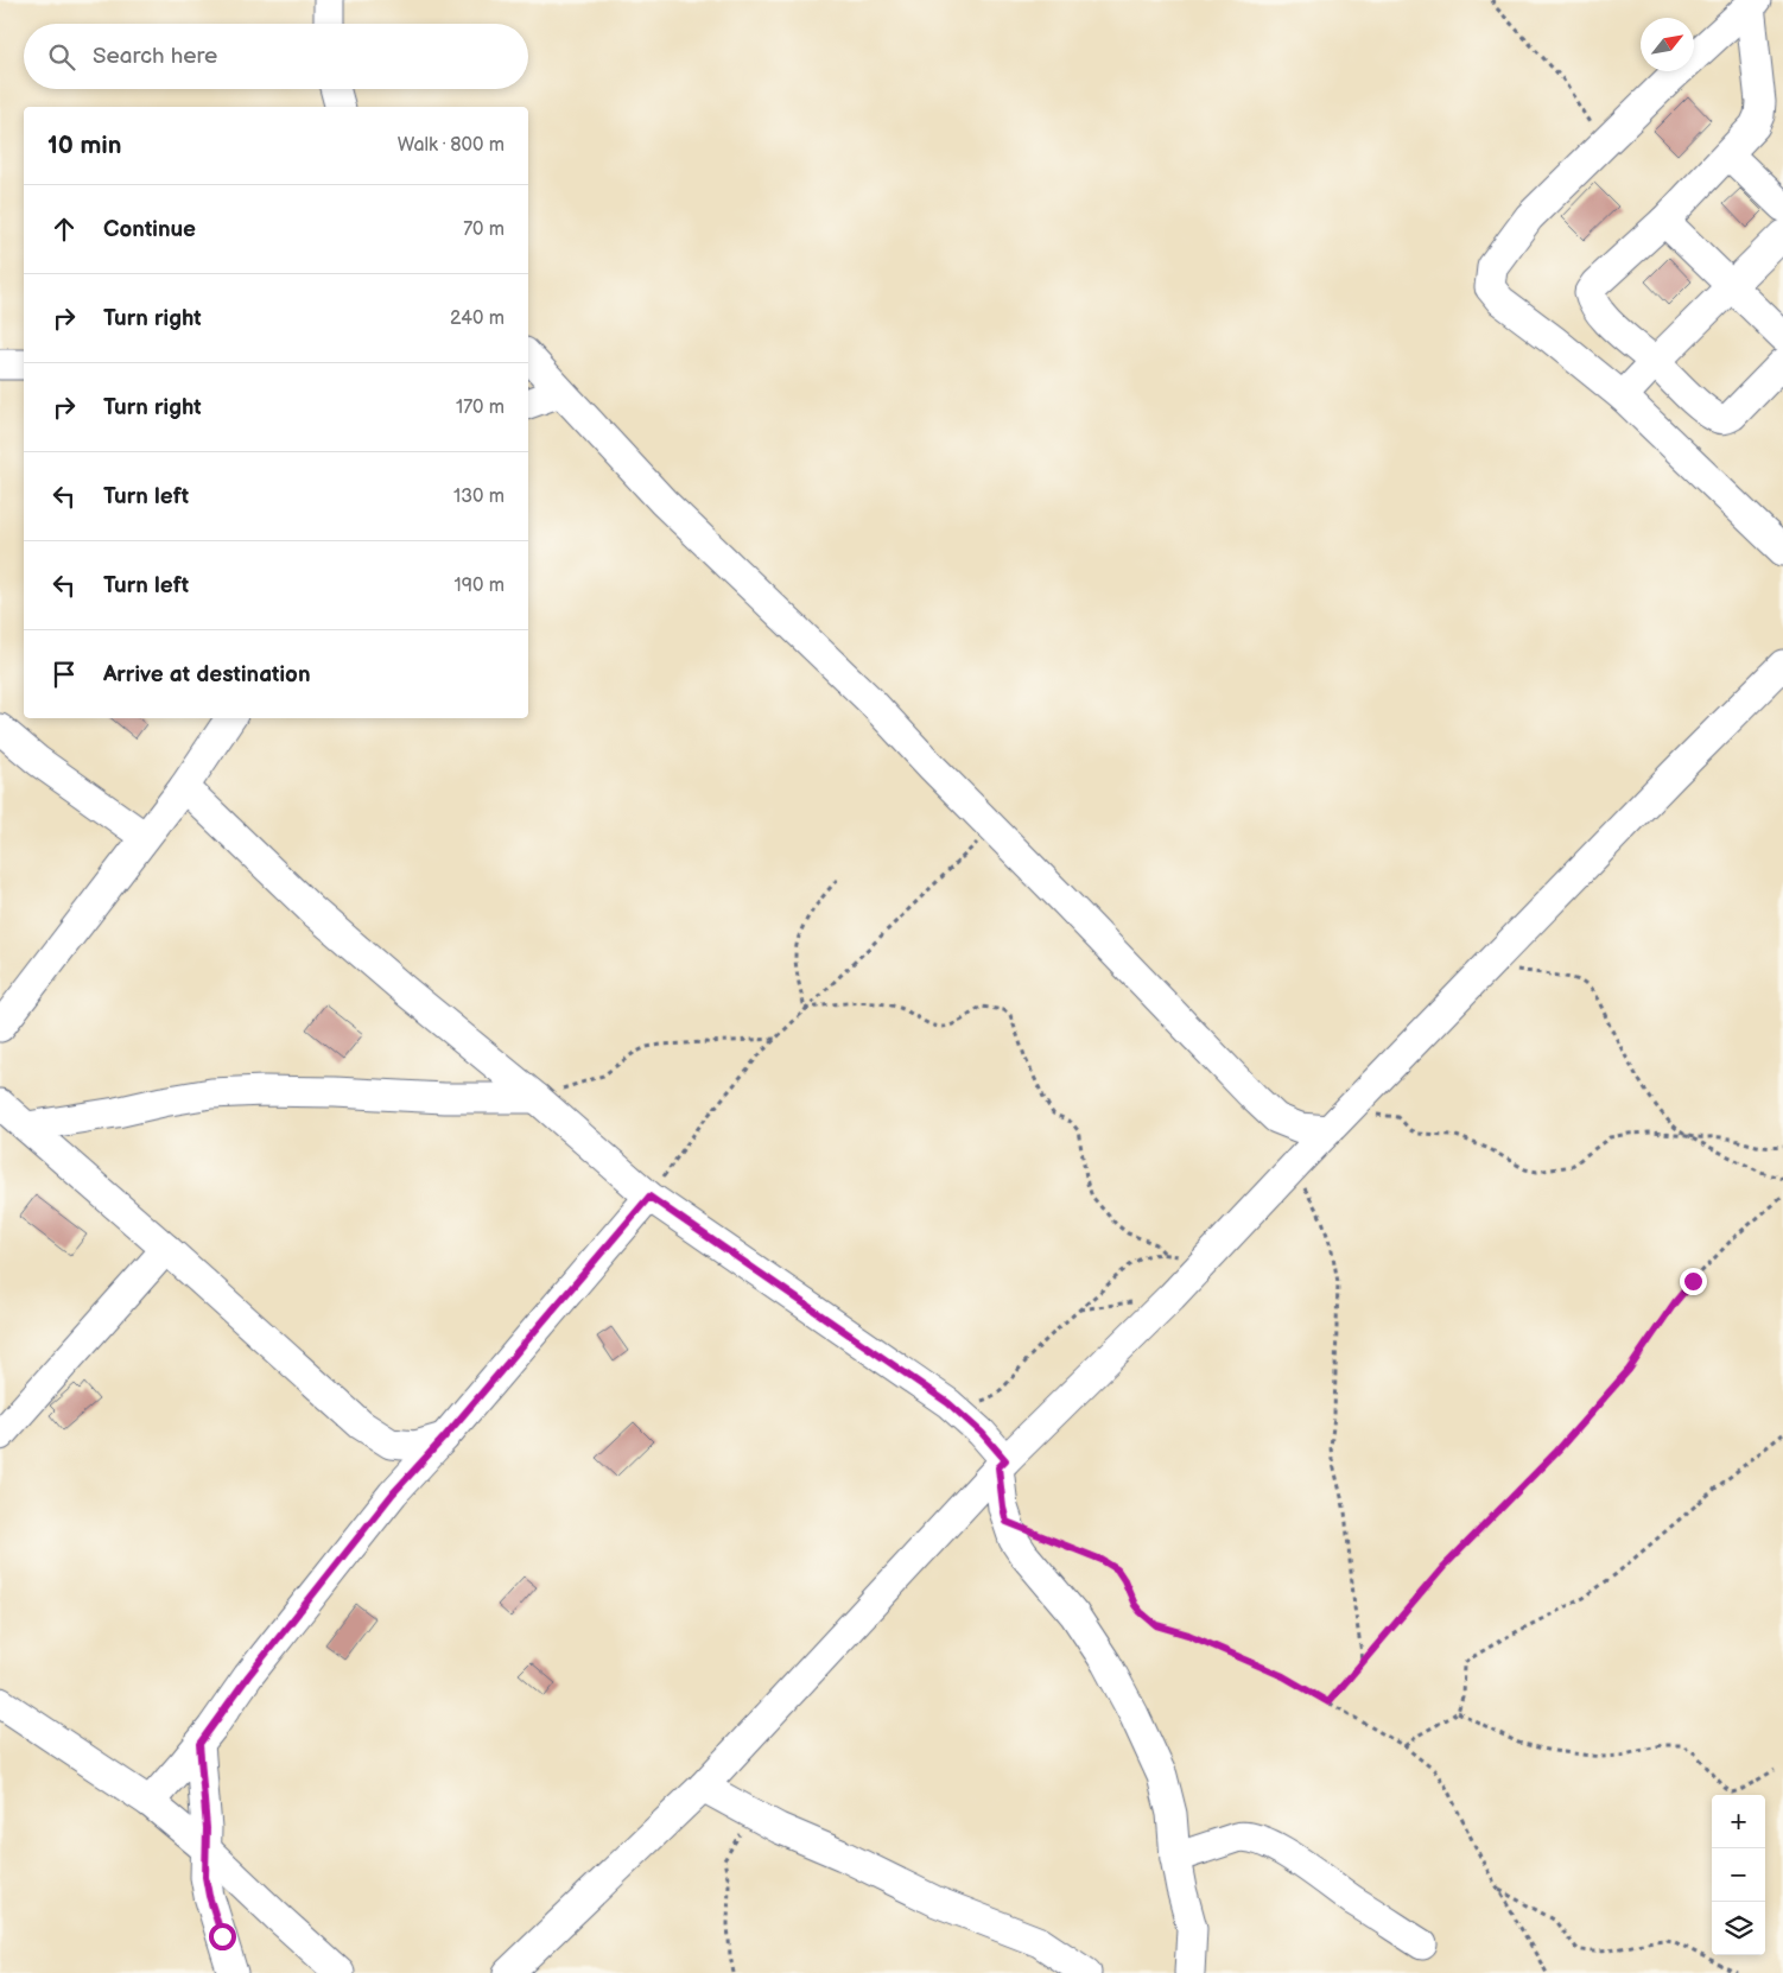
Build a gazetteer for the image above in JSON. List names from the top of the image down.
{
  "north": "top right",
  "page": {
    "search": "Search here",
    "heading": ["10 min", "Walk · 800 m"],
    "list": [
      ["Continue", "70 m"],
      ["Turn right", "240 m"],
      ["Turn right", "170 m"],
      ["Turn left", "130 m"],
      ["Turn left", "190 m"],
      "Arrive at destination"
    ],
    "map_buttons": ["+", "−"]
  }
}
